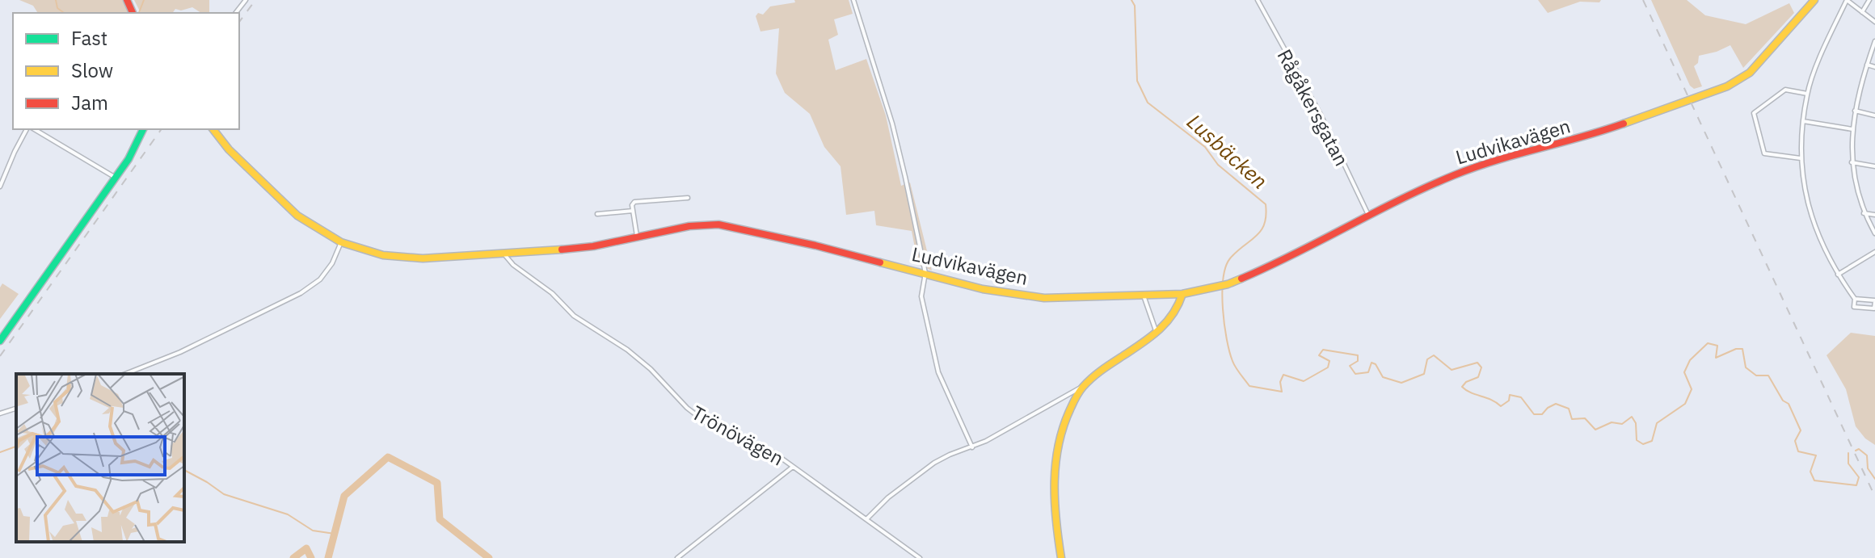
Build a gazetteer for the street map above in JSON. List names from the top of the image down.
{
  "streets": {
    "street": ["Rågåkersgatan", "Ludvikavägen", "Trönövägen"]
  },
  "crossings": [
    ["Rågåkersgatan", "Ludvikavägen"],
    ["Ludvikavägen", "Trönövägen"]
  ],
  "water": ["Lusbäcken"],
  "legend": ["Fast", "Slow", "Jam"]
}
